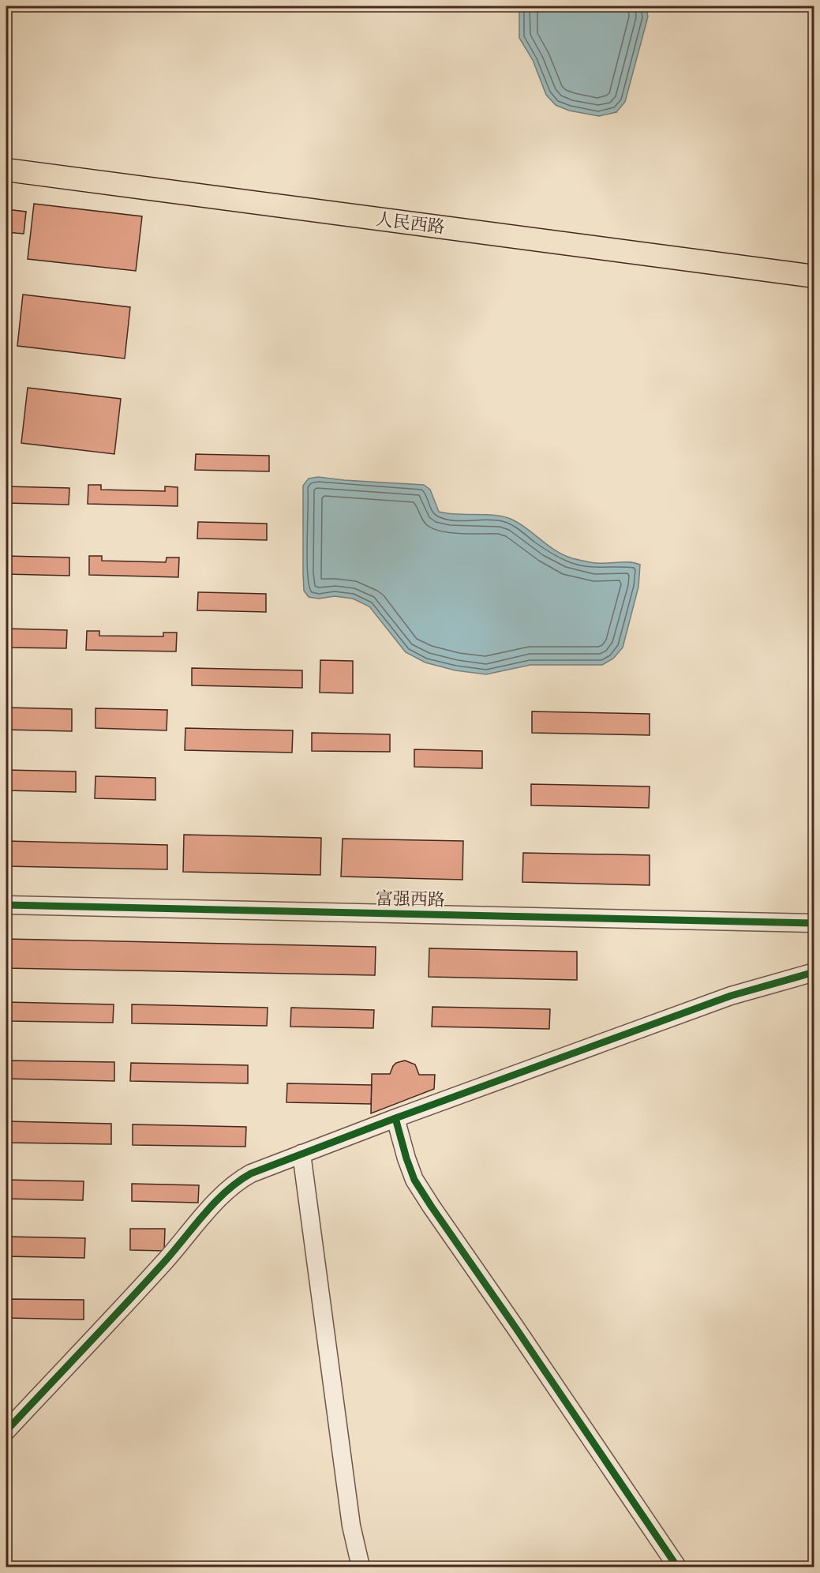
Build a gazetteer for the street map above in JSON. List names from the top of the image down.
{
  "streets": {
    "main road": ["人民西路"],
    "street": ["富强西路"]
  }
}
